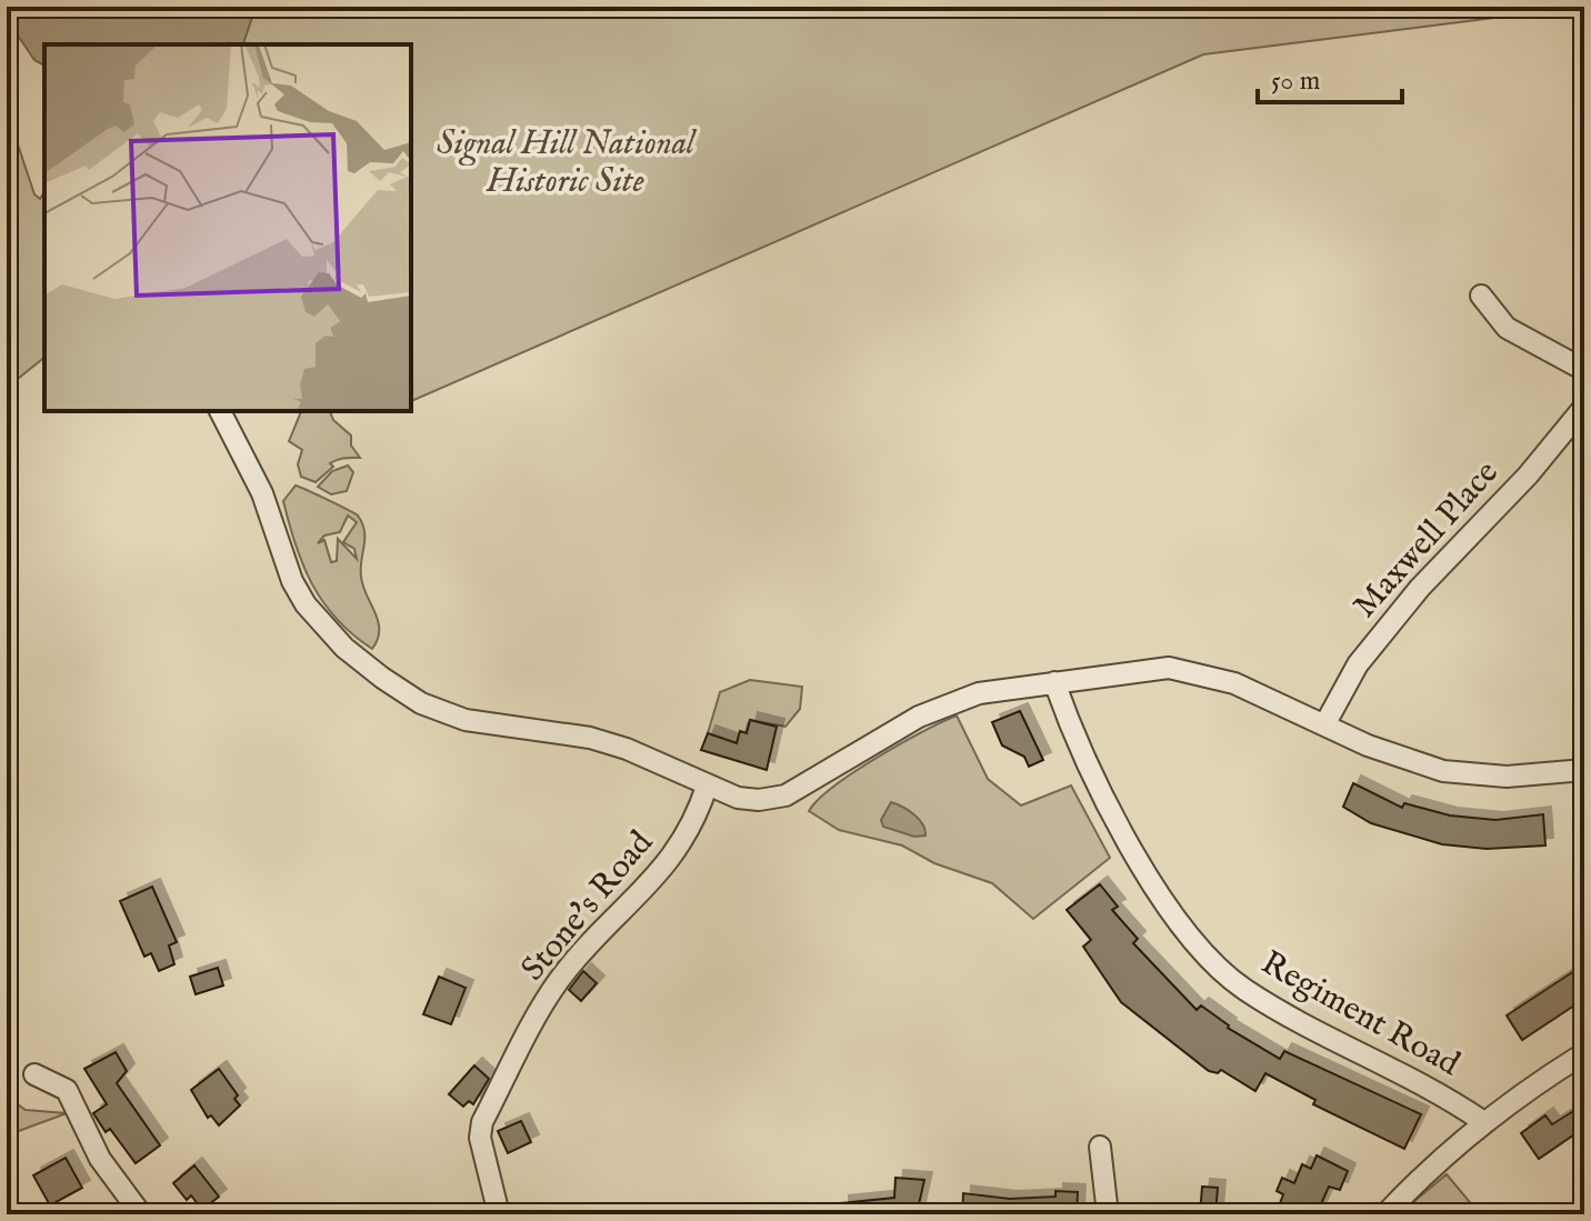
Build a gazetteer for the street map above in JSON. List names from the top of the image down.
{
  "streets": {
    "street": ["Maxwell Place", "Stone's Road", "Regiment Road"]
  },
  "parks": ["Signal Hill National Historic Site"],
  "scale_bar": "50 m"
}
